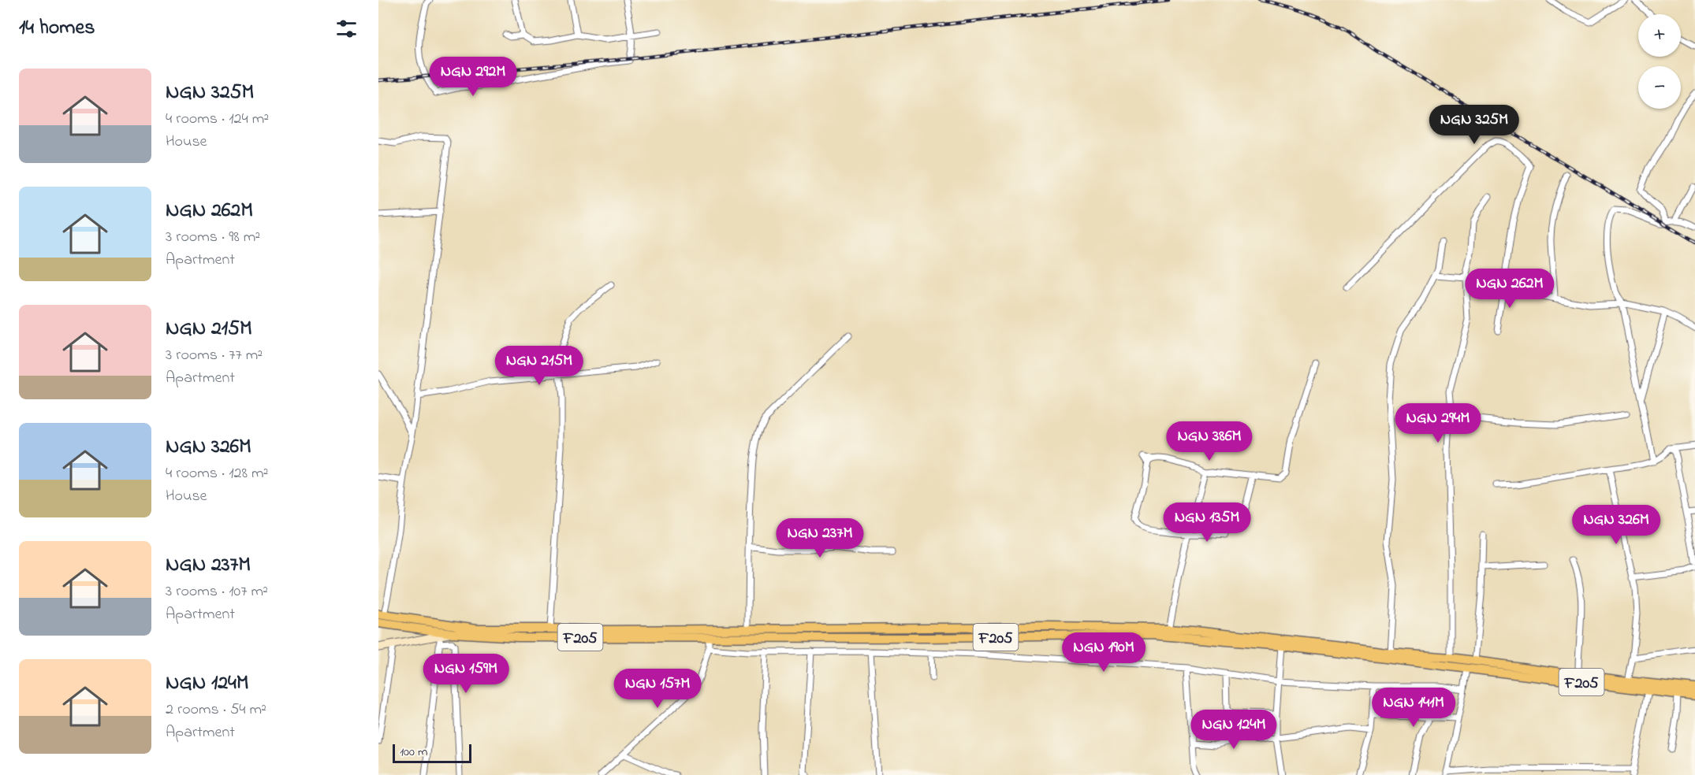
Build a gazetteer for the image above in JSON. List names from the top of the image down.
{
  "streets": {
    "main road": ["F205"]
  },
  "scale_bar": "100 m",
  "page": {
    "heading": "14 homes",
    "map_buttons": ["+", "−"],
    "list": [
      {
        "name": "NGN 325M",
        "note": "4 rooms · 124 m² · House"
      },
      {
        "name": "NGN 262M",
        "note": "3 rooms · 98 m² · Apartment"
      },
      {
        "name": "NGN 215M",
        "note": "3 rooms · 77 m² · Apartment"
      },
      {
        "name": "NGN 326M",
        "note": "4 rooms · 128 m² · House"
      },
      {
        "name": "NGN 237M",
        "note": "3 rooms · 107 m² · Apartment"
      },
      {
        "name": "NGN 124M",
        "note": "2 rooms · 54 m² · Apartment"
      }
    ],
    "price": [
      "NGN 292M",
      "NGN 325M",
      "NGN 262M",
      "NGN 215M",
      "NGN 294M",
      "NGN 386M",
      "NGN 135M",
      "NGN 326M",
      "NGN 237M",
      "NGN 190M",
      "NGN 159M",
      "NGN 157M",
      "NGN 141M",
      "NGN 124M"
    ],
    "scale": "100 m"
  }
}
